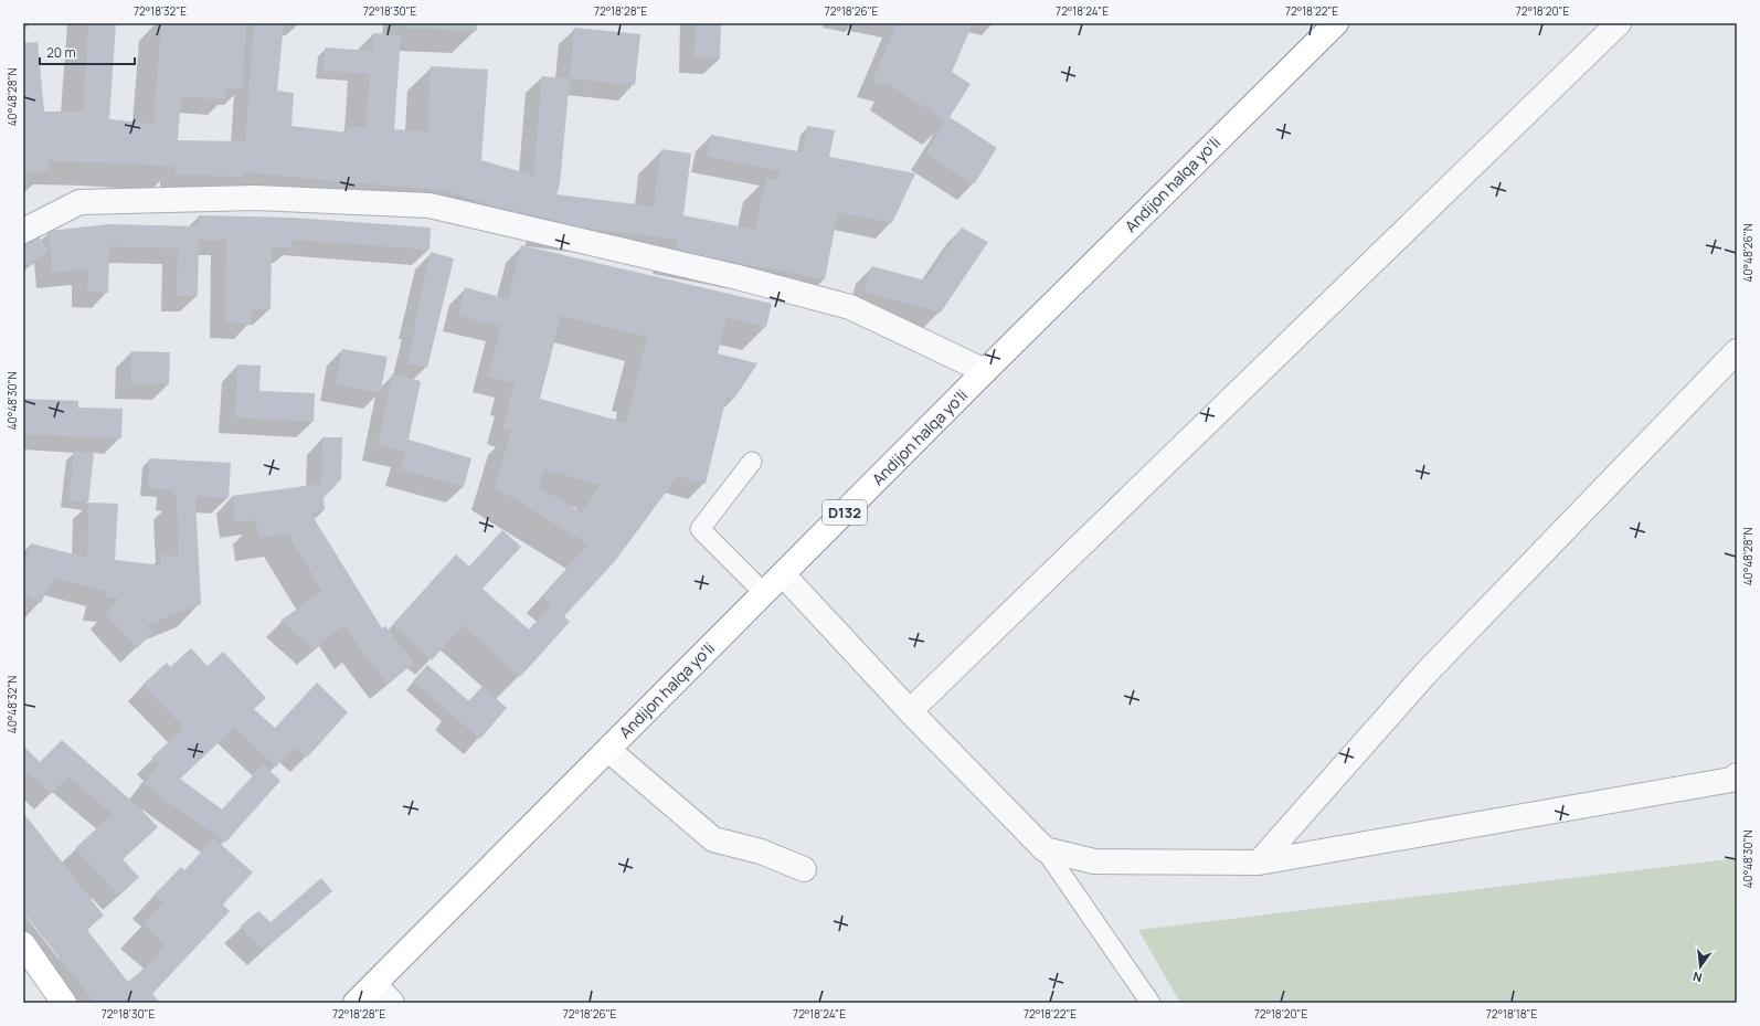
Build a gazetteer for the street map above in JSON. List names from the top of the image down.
{
  "streets": {
    "main road": ["Andijon halqa yo‘li", "D132"]
  },
  "scale_bar": "20 m",
  "north": "bottom",
  "coordinates": [
    "72°18'32\"E",
    "72°18'30\"E",
    "72°18'28\"E",
    "72°18'26\"E",
    "72°18'24\"E",
    "72°18'22\"E",
    "72°18'20\"E",
    "40°48'28\"N",
    "40°48'26\"N",
    "40°48'30\"N",
    "40°48'32\"N",
    "72°18'18\"E"
  ]
}
